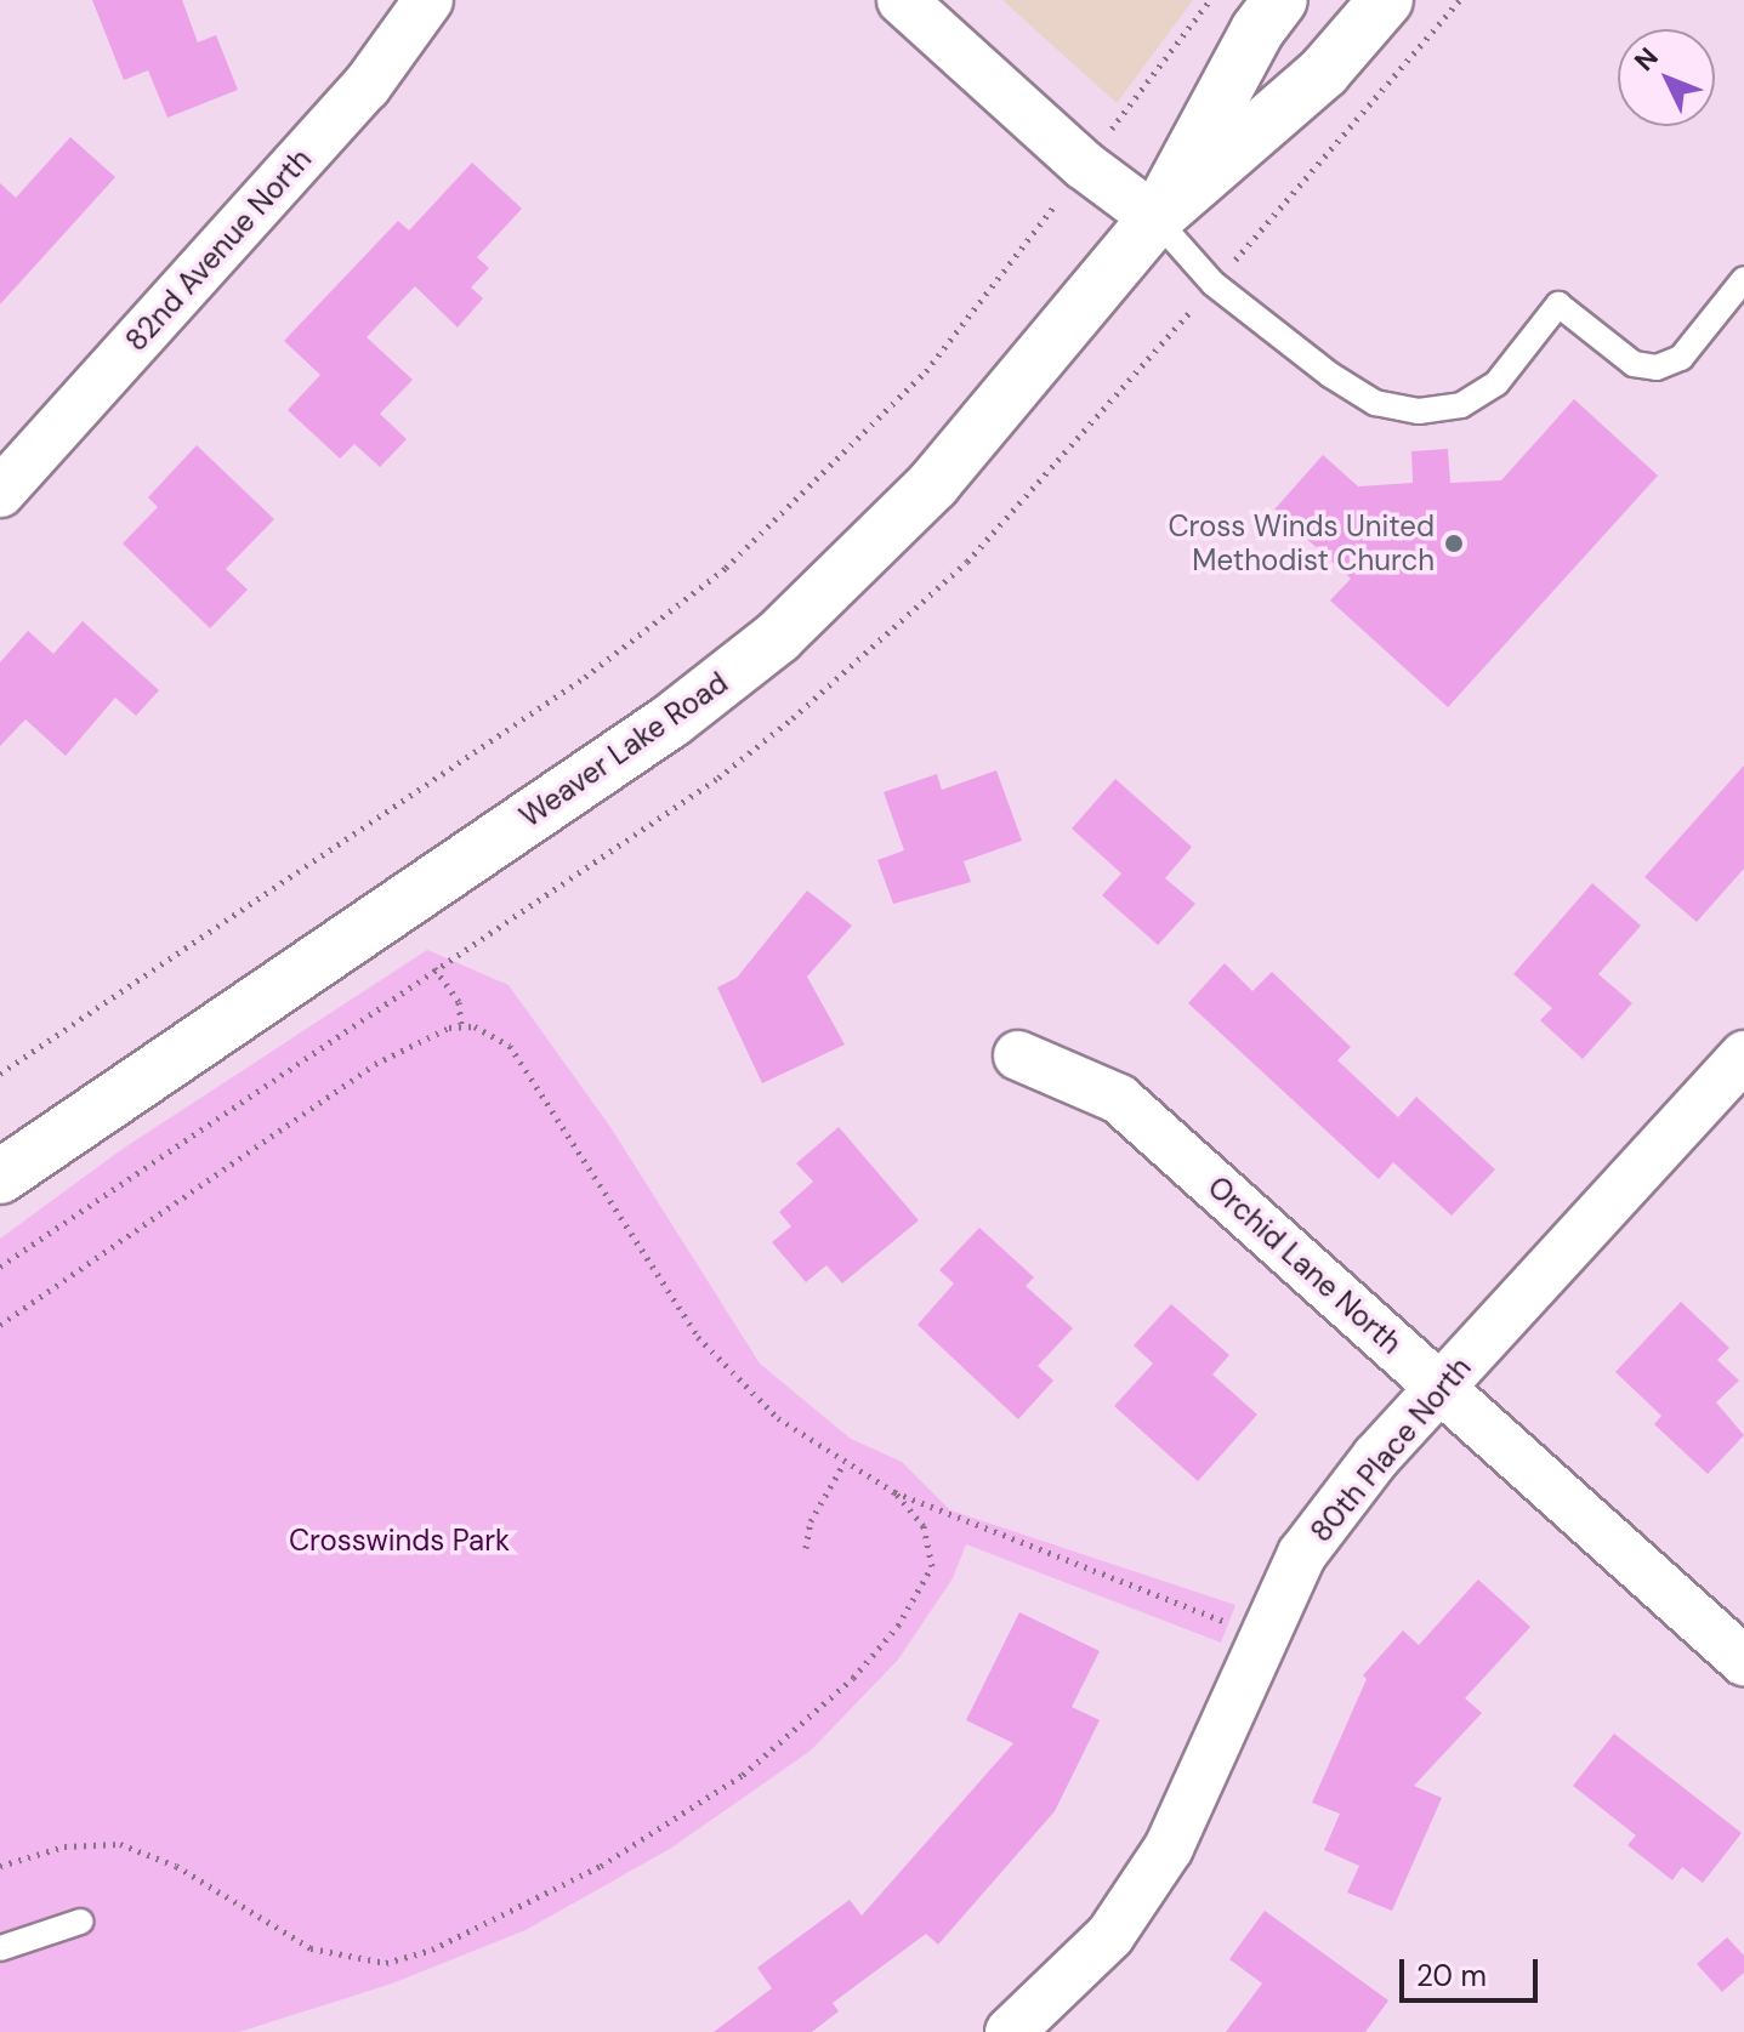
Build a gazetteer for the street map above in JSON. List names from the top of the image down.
{
  "streets": {
    "main road": ["Weaver Lake Road"],
    "street": ["82nd Avenue North", "Orchid Lane North", "80th Place North"]
  },
  "crossings": [
    ["Orchid Lane North", "80th Place North"]
  ],
  "parks": ["Crosswinds Park"],
  "places": ["Cross Winds United Methodist Church"],
  "scale_bar": "20 m",
  "north": "top left"
}
